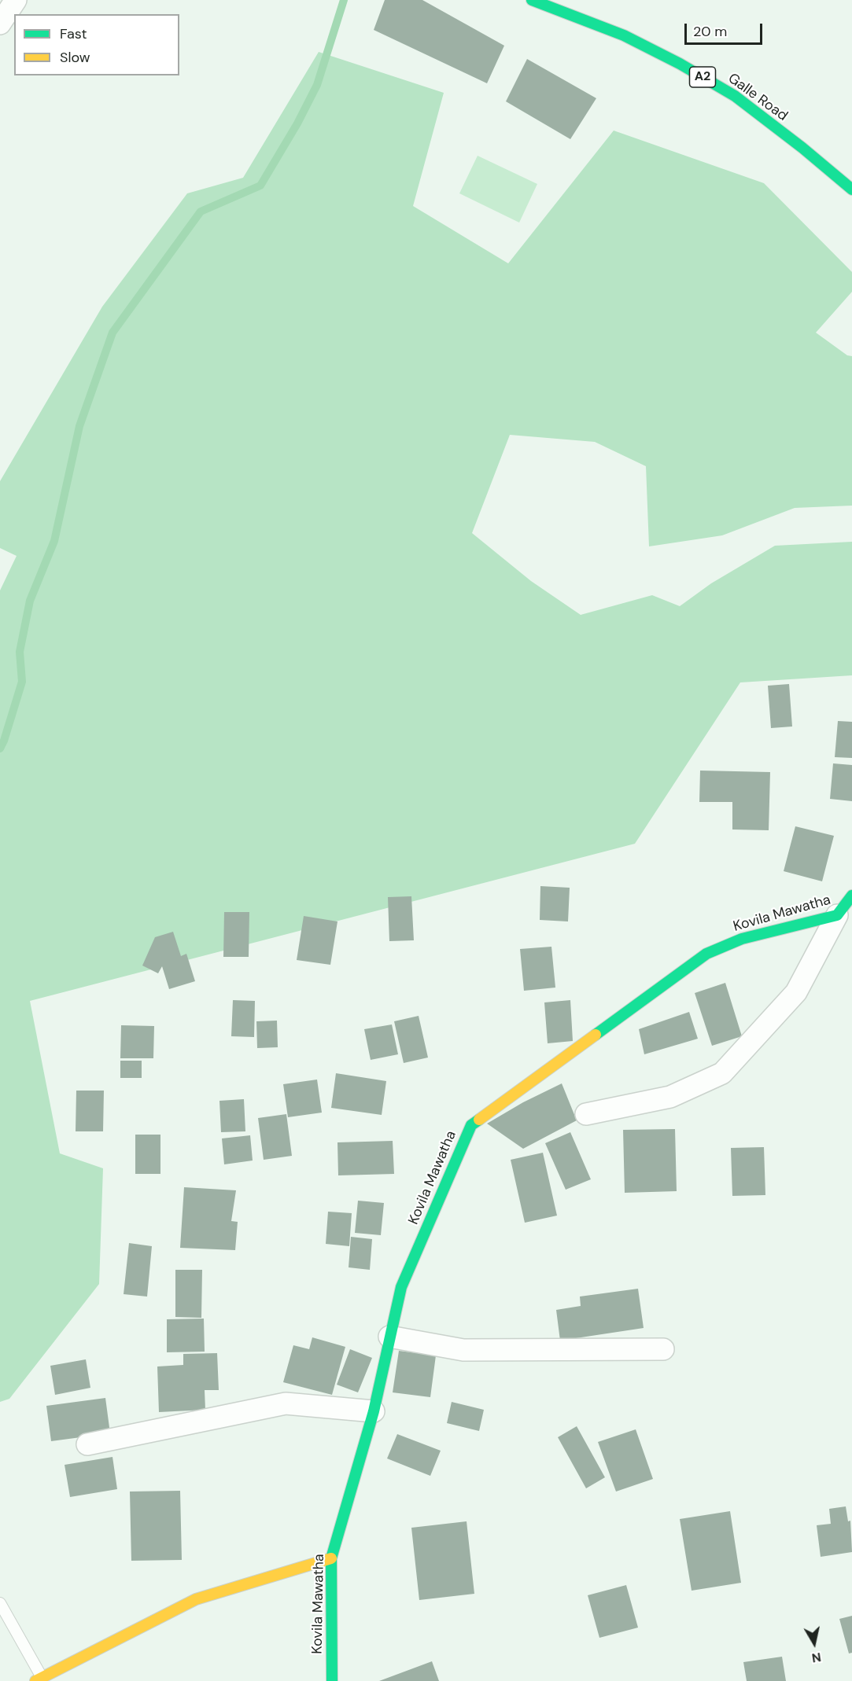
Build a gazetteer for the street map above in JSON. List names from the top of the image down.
{
  "streets": {
    "main road": ["A2", "Galle Road", "Kovila Mawatha"]
  },
  "legend": ["Fast", "Slow"],
  "scale_bar": "20 m",
  "north": "bottom"
}
